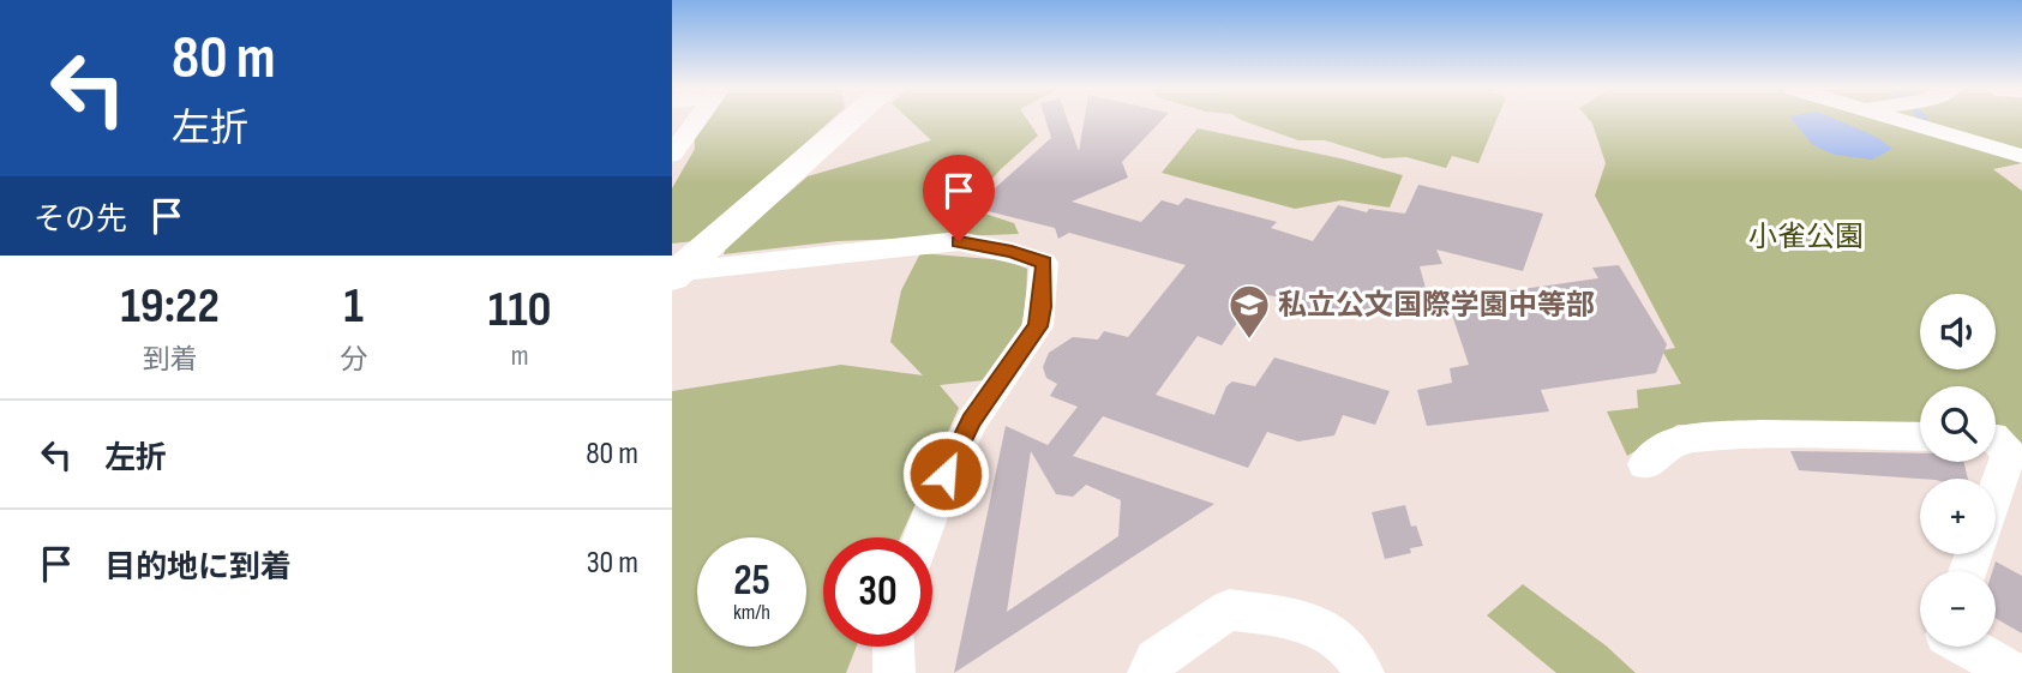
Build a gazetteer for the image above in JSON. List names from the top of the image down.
{
  "parks": ["小雀公園"],
  "places": {
    "school or university": ["私立公文国際学園中等部"]
  },
  "page": {
    "turn": ["80 m", "左折"],
    "then": "その先",
    "eta": [
      "19:22",
      "到着",
      "1",
      "分",
      "110",
      "m"
    ],
    "map_buttons": ["+", "−"],
    "list": [
      {
        "name": "左折",
        "value": "80 m"
      },
      {
        "name": "目的地に到着",
        "value": "30 m"
      }
    ],
    "speed": "25 km/h",
    "limit": "30"
  }
}
